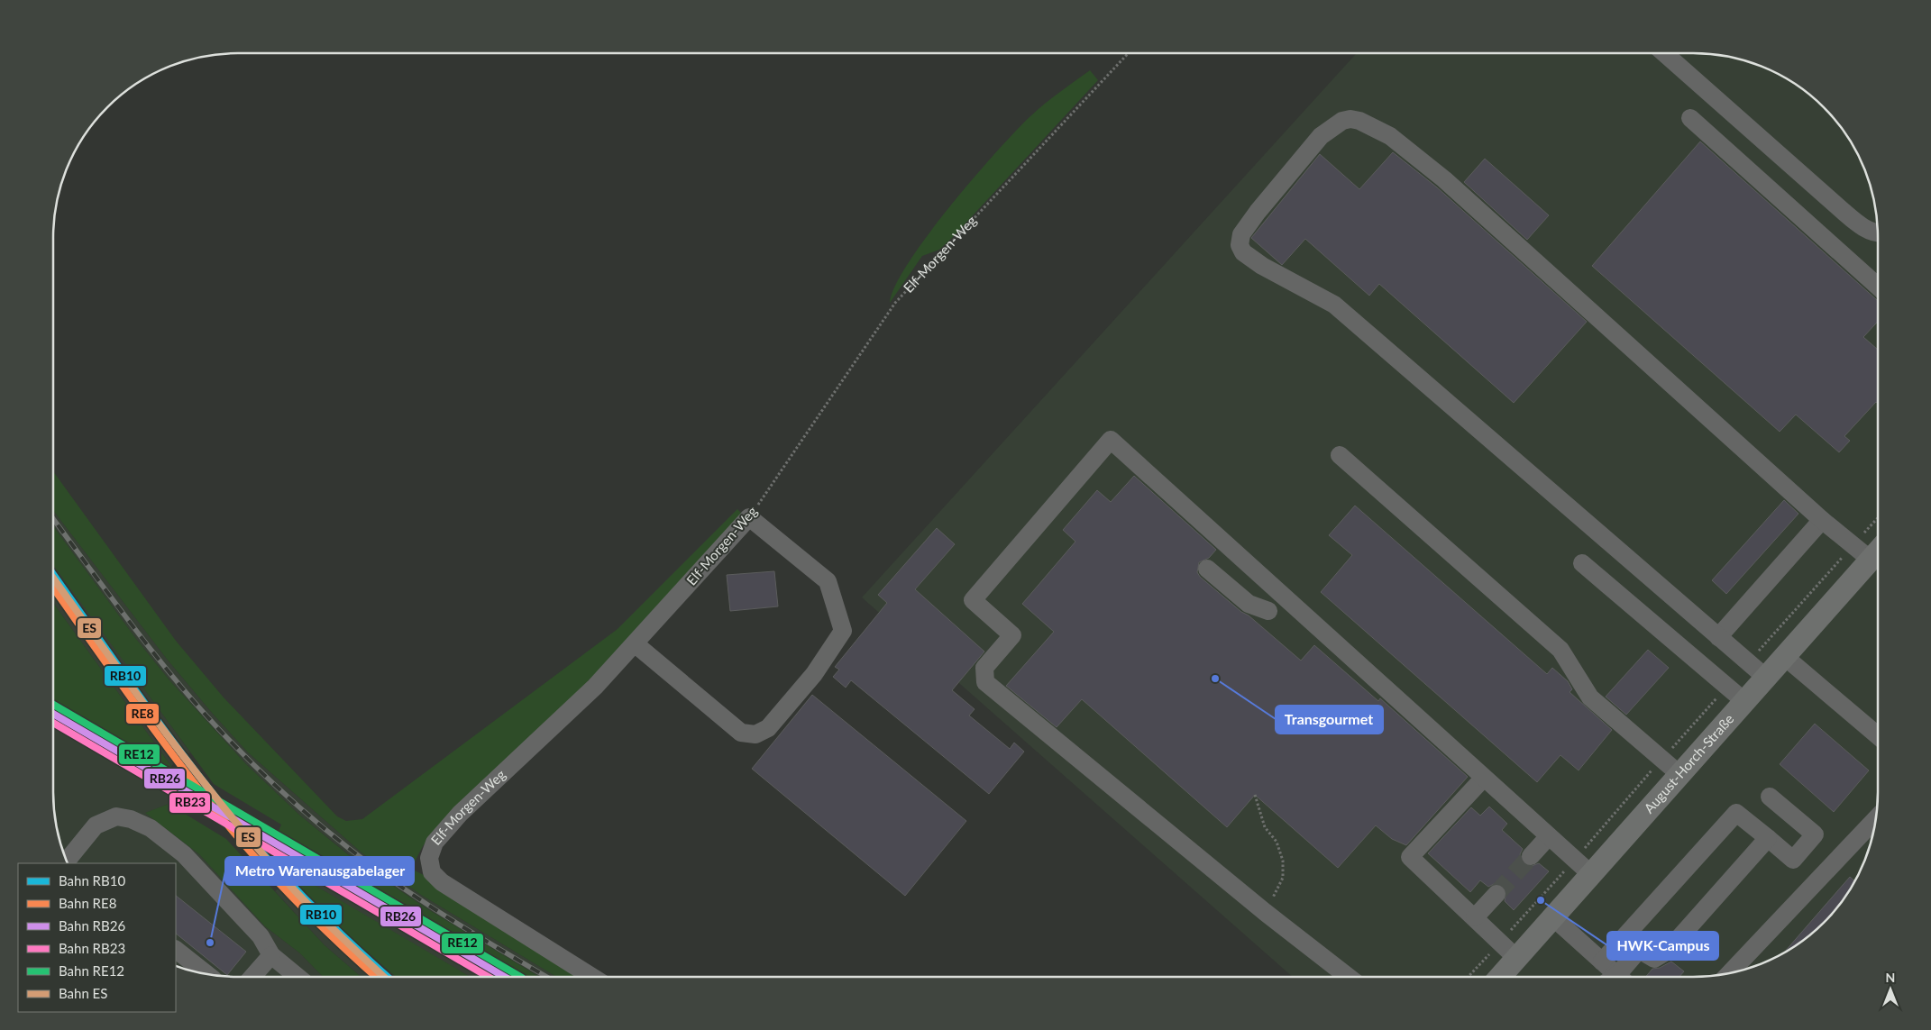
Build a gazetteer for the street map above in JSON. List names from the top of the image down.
{
  "streets": {
    "main road": ["August-Horch-Straße"],
    "lane": ["Elf-Morgen-Weg"]
  },
  "places": ["Transgourmet", "HWK-Campus", "Metro Warenausgabelager"],
  "lines": [
    "rail line RB10",
    "rail line ES",
    "rail line RE8",
    "rail line RE12",
    "rail line RB26",
    "rail line RB23"
  ],
  "legend": [
    "Bahn RB10",
    "Bahn RE8",
    "Bahn RB26",
    "Bahn RB23",
    "Bahn RE12",
    "Bahn ES"
  ],
  "north": "top"
}
